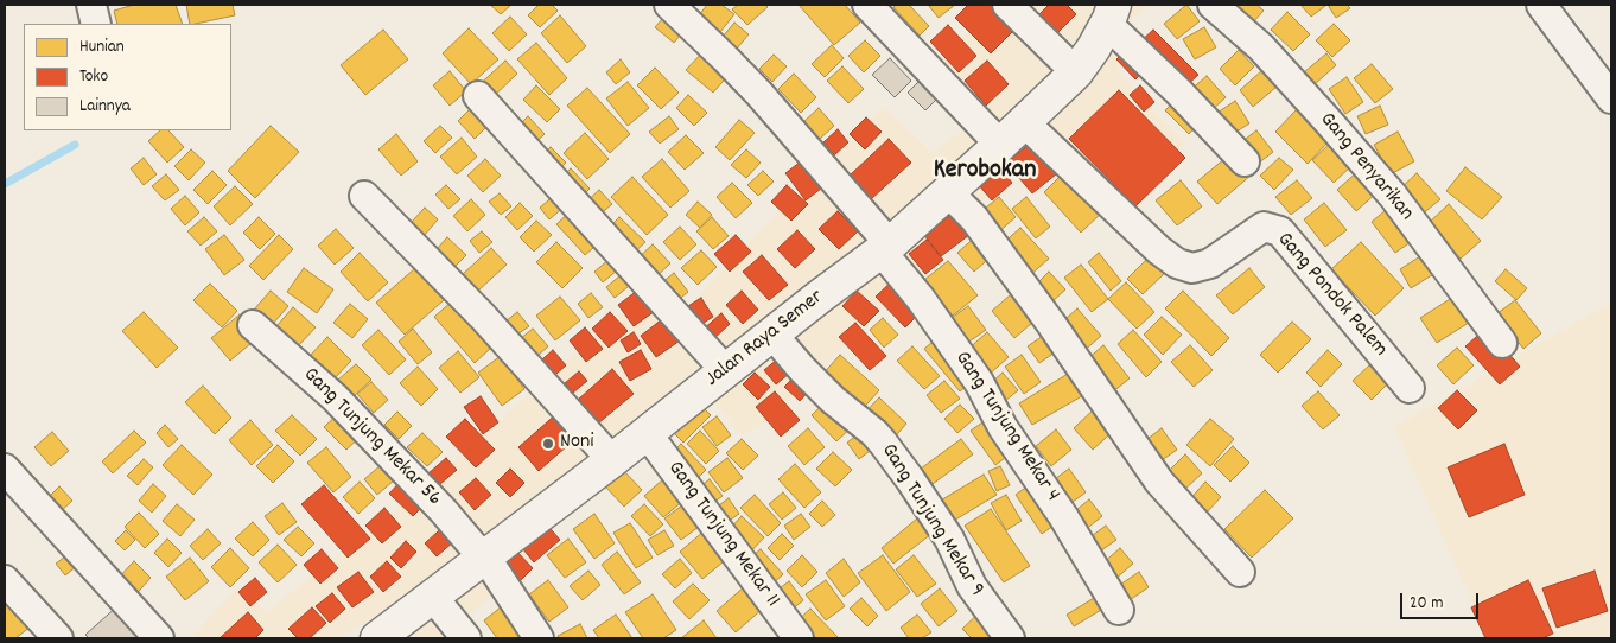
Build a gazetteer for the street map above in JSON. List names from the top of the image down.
{
  "streets": {
    "street": [
      "Gang Penyarikan",
      "Gang Pondok Palem",
      "Jalan Raya Semer",
      "Gang Tunjung Mekar 4",
      "Gang Tunjung Mekar 56",
      "Gang Tunjung Mekar 9",
      "Gang Tunjung Mekar 11"
    ]
  },
  "crossings": [
    ["Gang Pondok Palem", "Jalan Raya Semer"],
    ["Jalan Raya Semer", "Gang Tunjung Mekar 4"],
    ["Jalan Raya Semer", "Gang Tunjung Mekar 56"],
    ["Jalan Raya Semer", "Gang Tunjung Mekar 9"],
    ["Jalan Raya Semer", "Gang Tunjung Mekar 11"]
  ],
  "districts": ["Kerobokan"],
  "places": ["Noni"],
  "legend": ["Hunian", "Toko", "Lainnya"],
  "scale_bar": "20 m"
}
